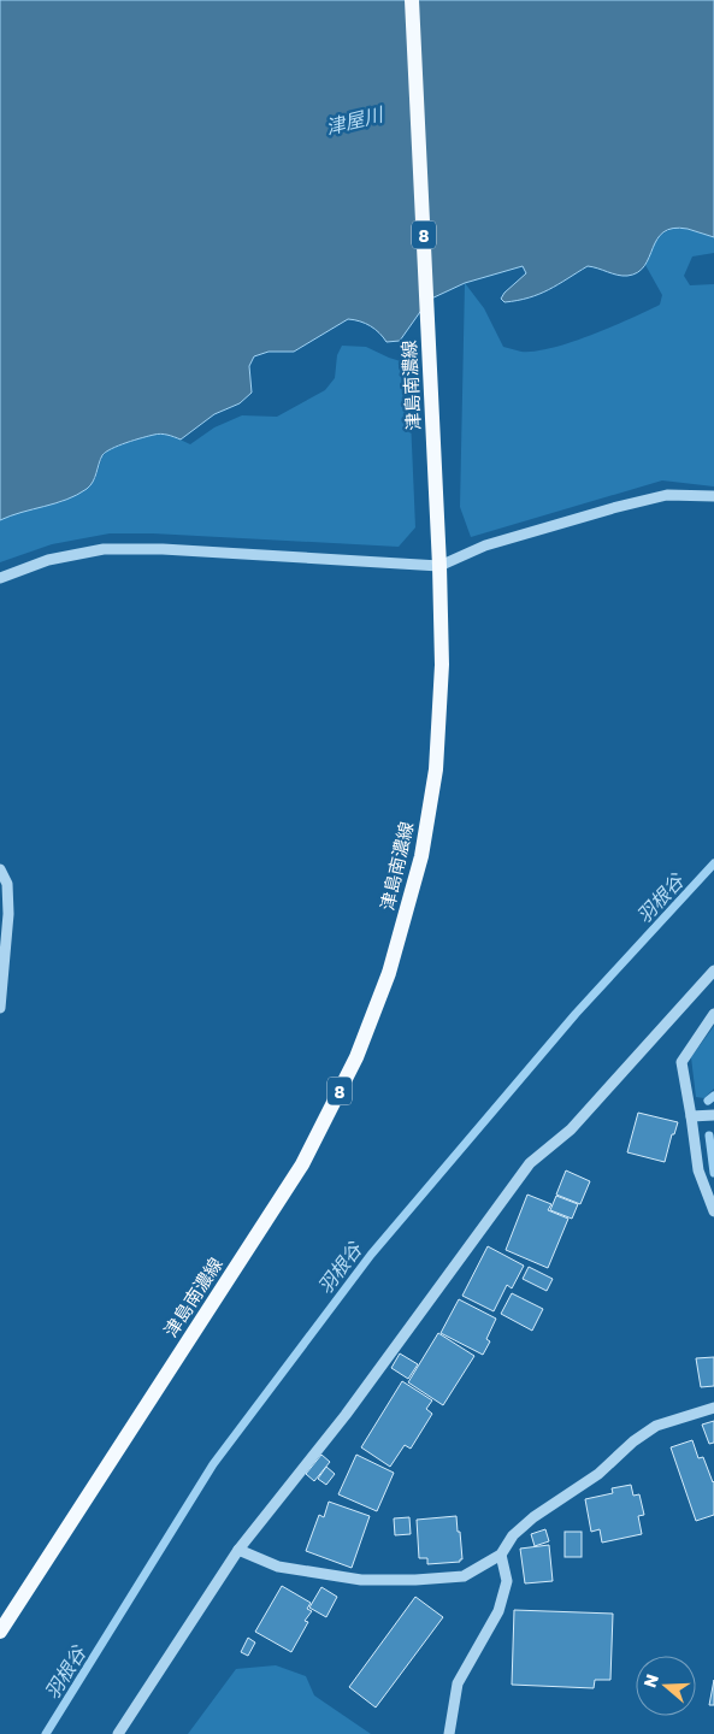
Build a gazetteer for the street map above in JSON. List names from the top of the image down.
{
  "streets": {
    "main road": ["8", "津島南濃線"]
  },
  "water": ["津屋川", "羽根谷"],
  "north": "left"
}
